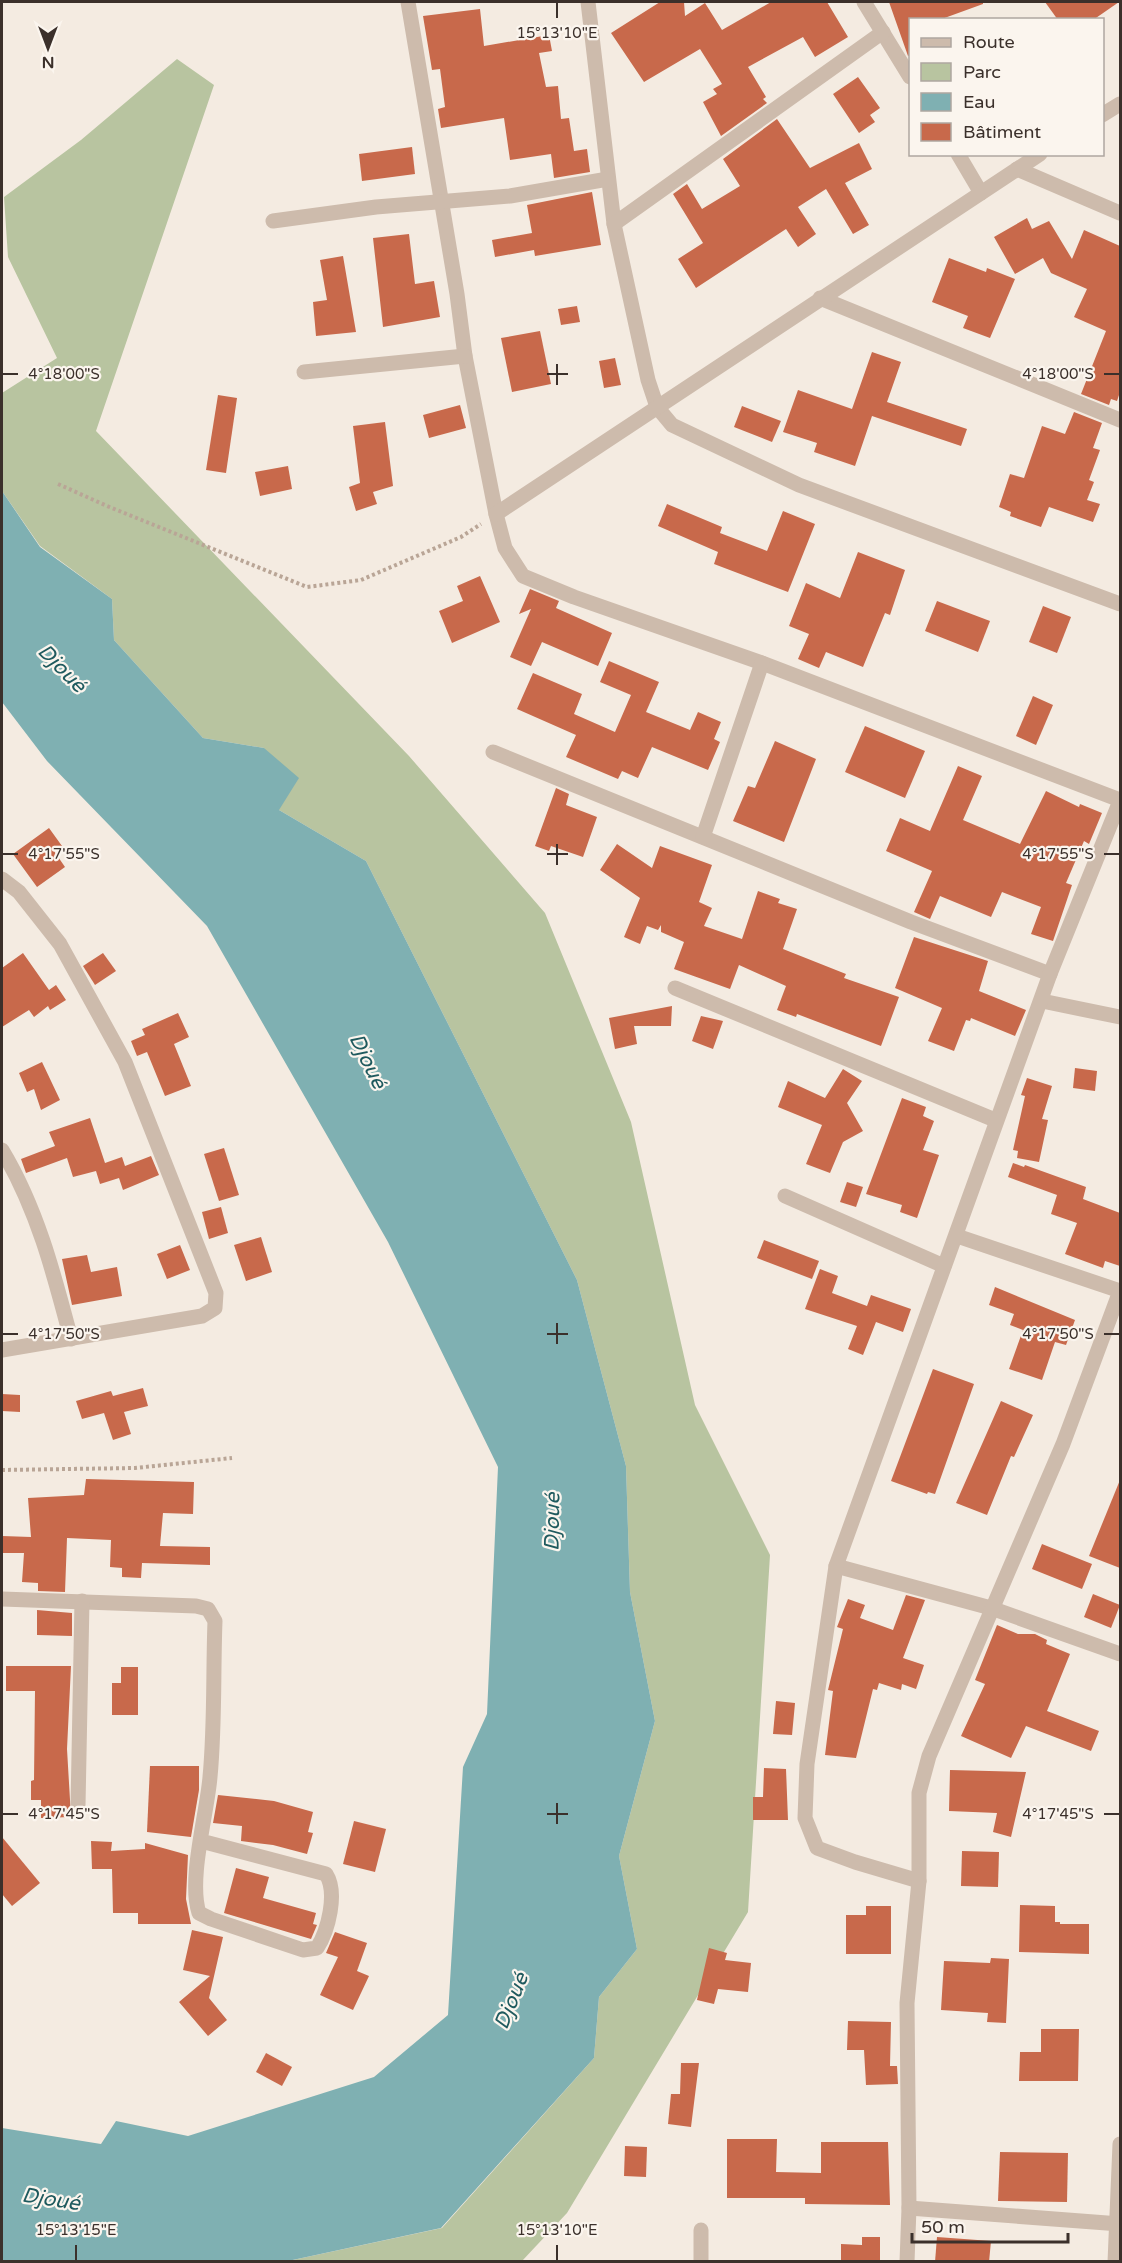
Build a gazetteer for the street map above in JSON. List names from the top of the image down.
{
  "water": ["Djoué"],
  "legend": [
    "Route",
    "Parc",
    "Eau",
    "Bâtiment"
  ],
  "scale_bar": "50 m",
  "north": "bottom",
  "coordinates": [
    "15°13'10\"E",
    "4°18'00\"S",
    "4°17'55\"S",
    "4°17'50\"S",
    "4°17'45\"S",
    "15°13'15\"E"
  ]
}
